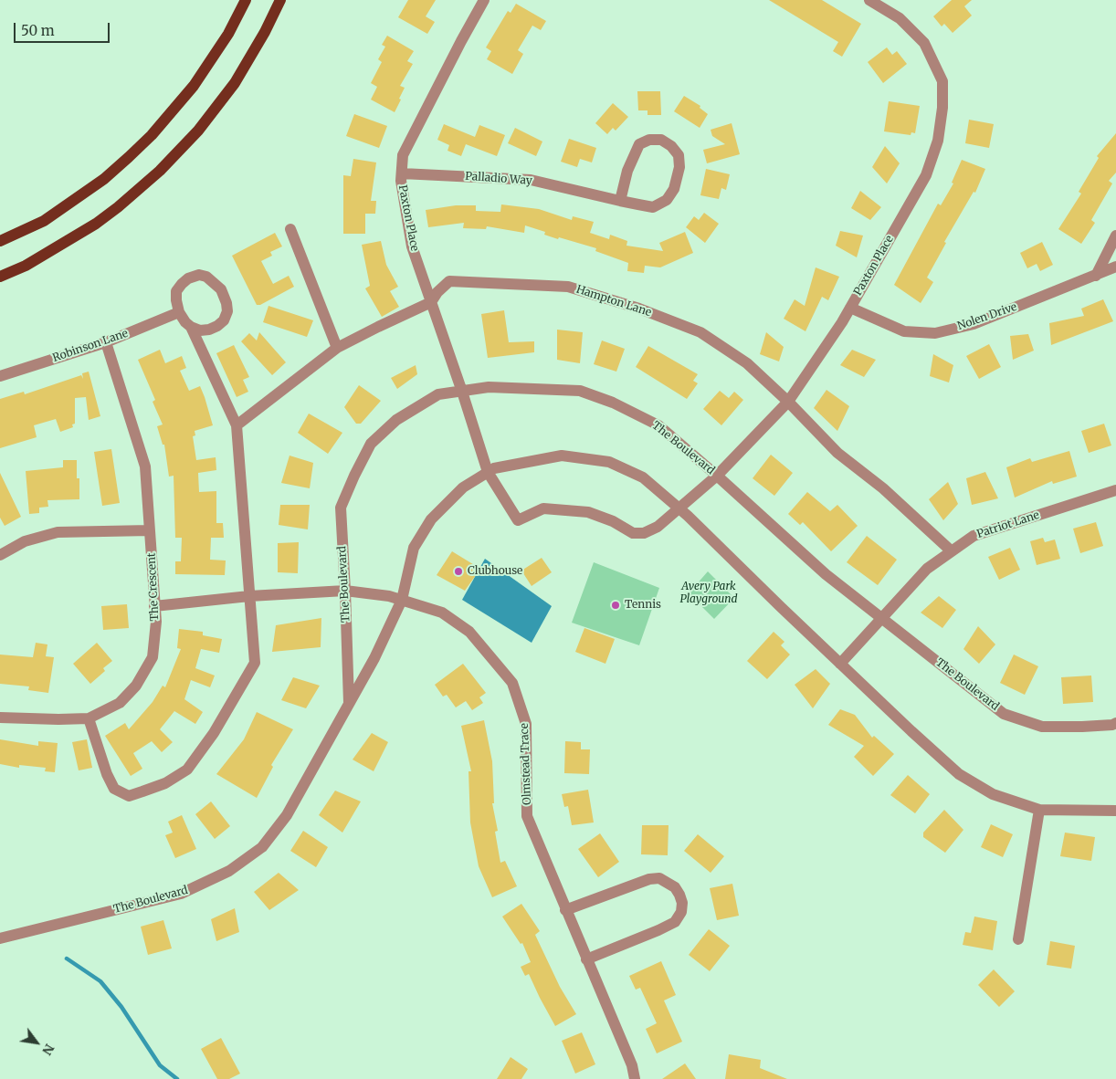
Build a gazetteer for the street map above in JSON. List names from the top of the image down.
{
  "streets": {
    "street": [
      "Palladio Way",
      "Paxton Place",
      "Hampton Lane",
      "Nolen Drive",
      "Robinson Lane",
      "The Boulevard",
      "Patriot Lane",
      "The Crescent",
      "Olmstead Trace"
    ]
  },
  "crossings": [
    ["Palladio Way", "Paxton Place"],
    ["Paxton Place", "Hampton Lane"],
    ["Paxton Place", "Nolen Drive"],
    ["Paxton Place", "The Boulevard"],
    ["Hampton Lane", "Patriot Lane"],
    ["Robinson Lane", "The Crescent"],
    ["The Boulevard", "Patriot Lane"],
    ["The Boulevard", "Olmstead Trace"],
    ["The Crescent", "Olmstead Trace"]
  ],
  "parks": ["Avery Park Playground"],
  "places": ["Clubhouse", "Tennis"],
  "scale_bar": "50 m",
  "north": "bottom right"
}
